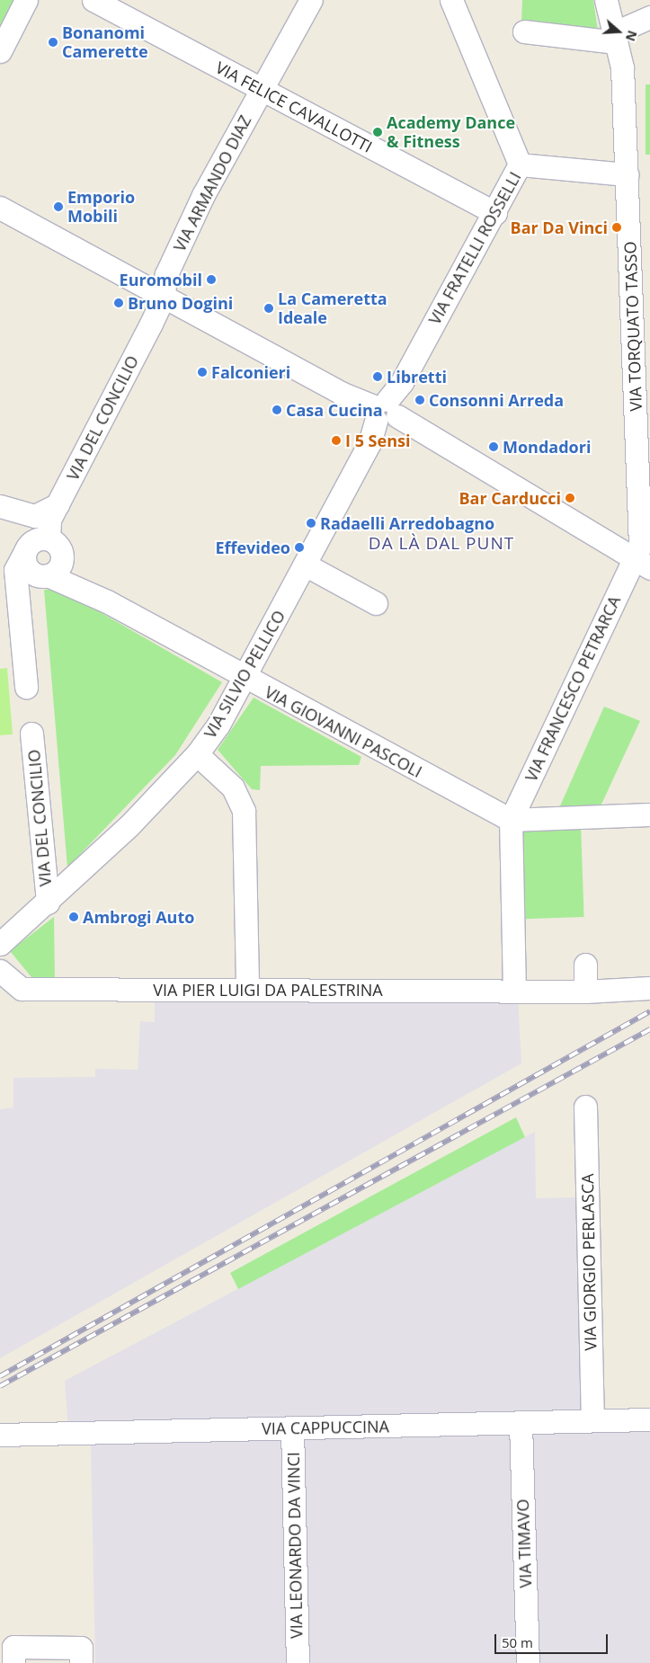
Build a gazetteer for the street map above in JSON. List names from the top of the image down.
{
  "streets": {
    "street": [
      "VIA FELICE CAVALLOTTI",
      "VIA ARMANDO DIAZ",
      "VIA FRATELLI ROSSELLI",
      "VIA TORQUATO TASSO",
      "VIA DEL CONCILIO",
      "VIA SILVIO PELLICO",
      "VIA FRANCESCO PETRARCA",
      "VIA GIOVANNI PASCOLI",
      "VIA PIER LUIGI DA PALESTRINA",
      "VIA GIORGIO PERLASCA",
      "VIA CAPPUCCINA",
      "VIA TIMAVO",
      "VIA LEONARDO DA VINCI"
    ]
  },
  "crossings": [
    ["VIA FELICE CAVALLOTTI", "VIA ARMANDO DIAZ"],
    ["VIA FELICE CAVALLOTTI", "VIA FRATELLI ROSSELLI"],
    ["VIA ARMANDO DIAZ", "VIA DEL CONCILIO"],
    ["VIA FRATELLI ROSSELLI", "VIA TORQUATO TASSO"],
    ["VIA FRATELLI ROSSELLI", "VIA SILVIO PELLICO"],
    ["VIA TORQUATO TASSO", "VIA FRANCESCO PETRARCA"],
    ["VIA DEL CONCILIO", "VIA SILVIO PELLICO"],
    ["VIA DEL CONCILIO", "VIA GIOVANNI PASCOLI"],
    ["VIA SILVIO PELLICO", "VIA GIOVANNI PASCOLI"],
    ["VIA FRANCESCO PETRARCA", "VIA GIOVANNI PASCOLI"],
    ["VIA FRANCESCO PETRARCA", "VIA PIER LUIGI DA PALESTRINA"],
    ["VIA GIORGIO PERLASCA", "VIA CAPPUCCINA"],
    ["VIA CAPPUCCINA", "VIA TIMAVO"],
    ["VIA CAPPUCCINA", "VIA LEONARDO DA VINCI"]
  ],
  "districts": ["DA LÀ DAL PUNT"],
  "places": [
    "Bonanomi Camerette",
    "Academy Dance & Fitness",
    "Emporio Mobili",
    "Bar Da Vinci",
    "Euromobil",
    "Bruno Dogini",
    "La Cameretta Ideale",
    "Falconieri",
    "Libretti",
    "Consonni Arreda",
    "Casa Cucina",
    "I 5 Sensi",
    "Mondadori",
    "Bar Carducci",
    "Radaelli Arredobagno",
    "Effevideo",
    "Ambrogi Auto"
  ],
  "scale_bar": "50 m",
  "north": "right"
}
